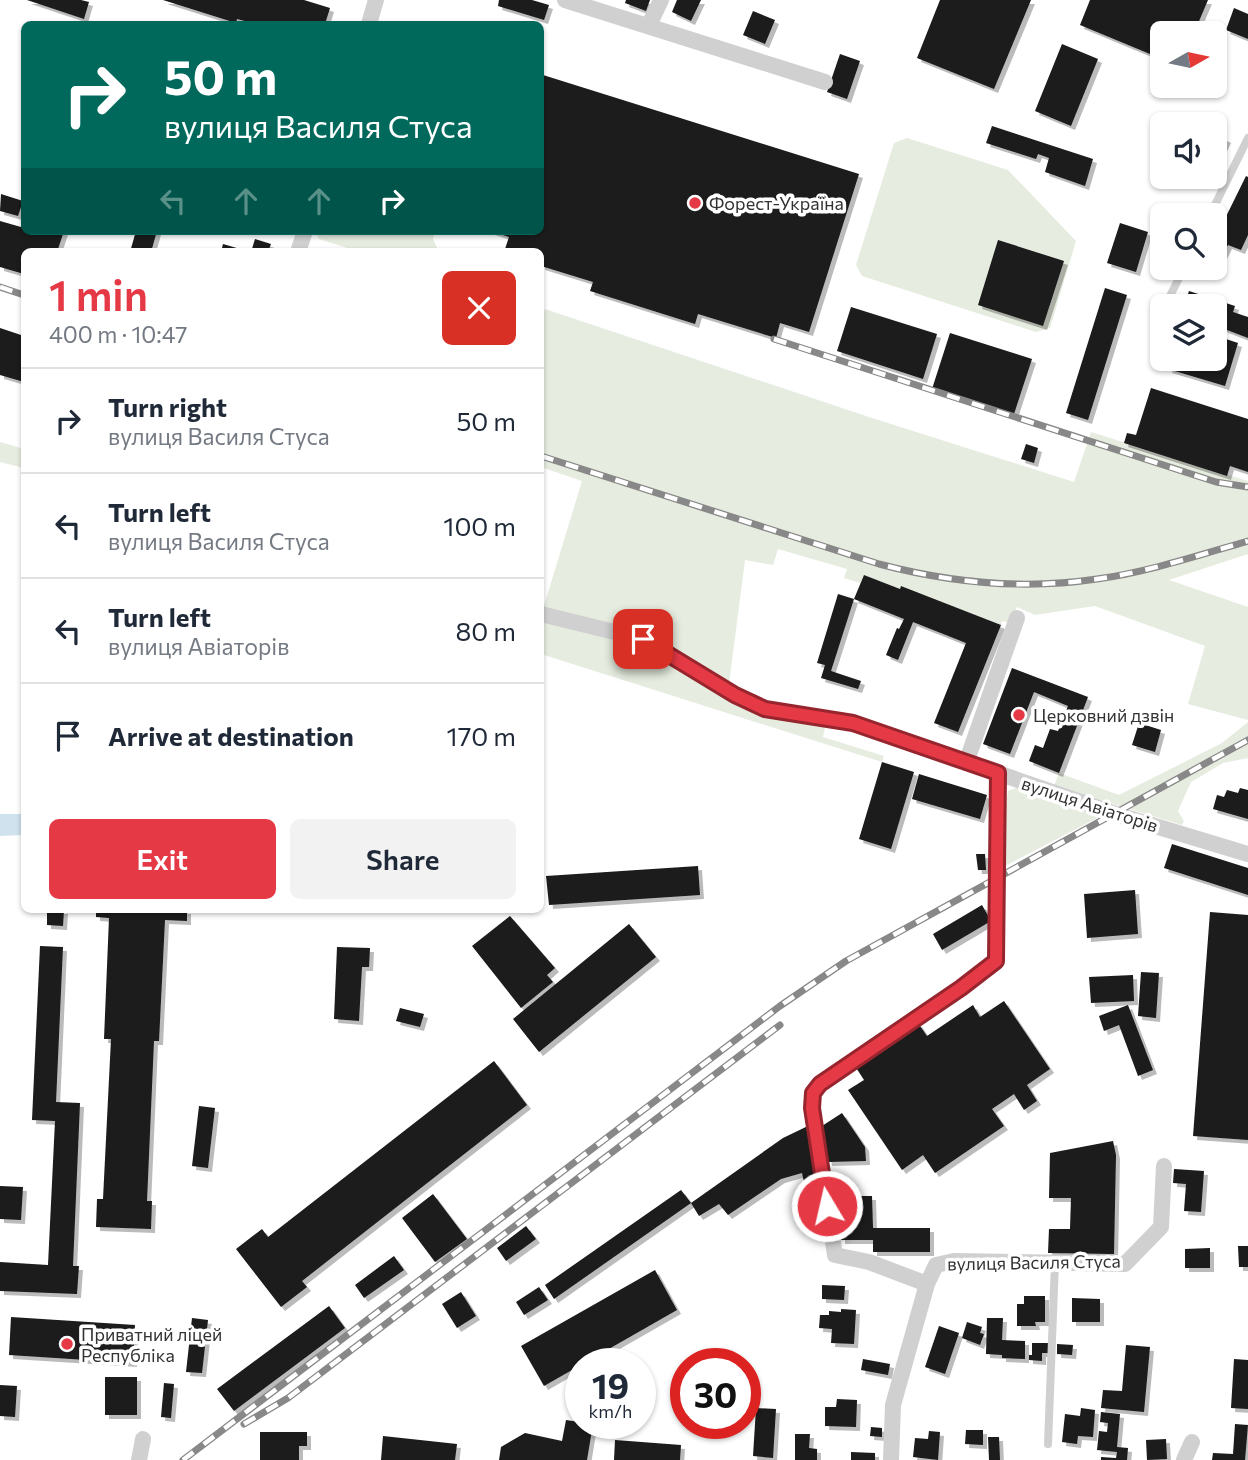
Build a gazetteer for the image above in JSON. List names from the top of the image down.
{
  "streets": {
    "street": ["вулиця Авіаторів", "вулиця Василя Стуса"]
  },
  "crossings": [
    ["вулиця Авіаторів", "вулиця Василя Стуса"]
  ],
  "places": ["Форест-Україна", "Церковний дзвін", "Приватний ліцей Республіка"],
  "north": "right",
  "page": {
    "turn": ["50 m", "вулиця Василя Стуса"],
    "heading": ["1 min", "400 m · 10:47"],
    "list": [
      {
        "name": "Turn right",
        "note": "вулиця Василя Стуса",
        "value": "50 m"
      },
      {
        "name": "Turn left",
        "note": "вулиця Василя Стуса",
        "value": "100 m"
      },
      {
        "name": "Turn left",
        "note": "вулиця Авіаторів",
        "value": "80 m"
      },
      {
        "name": "Arrive at destination",
        "value": "170 m"
      }
    ],
    "buttons": ["Exit", "Share"],
    "speed": "19 km/h",
    "limit": "30"
  }
}
